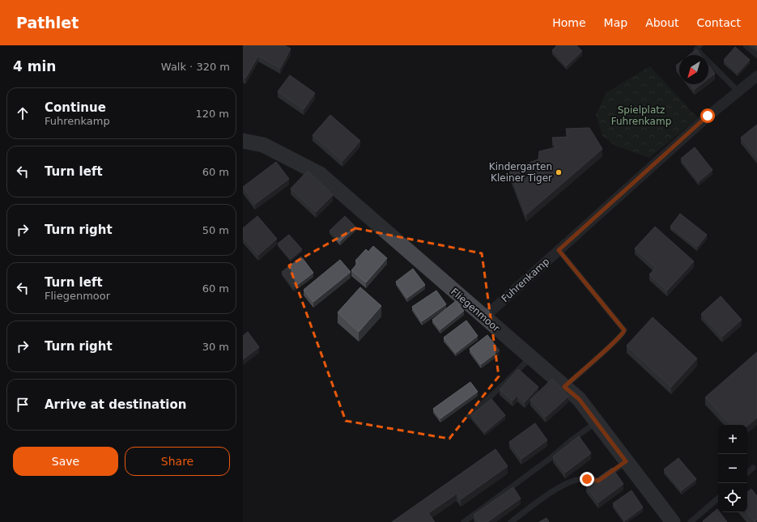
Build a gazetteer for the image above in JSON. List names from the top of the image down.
{
  "streets": {
    "street": ["Fuhrenkamp", "Fliegenmoor"]
  },
  "crossings": [
    ["Fuhrenkamp", "Fliegenmoor"]
  ],
  "parks": ["Spielplatz Fuhrenkamp"],
  "places": ["Kindergarten Kleiner Tiger"],
  "north": "bottom left",
  "page": {
    "header": "Pathlet",
    "nav": [
      "Home",
      "Map",
      "About",
      "Contact"
    ],
    "heading": ["4 min", "Walk · 320 m"],
    "list": [
      ["Continue", "Fuhrenkamp", "120 m"],
      ["Turn left", "60 m"],
      ["Turn right", "50 m"],
      ["Turn left", "Fliegenmoor", "60 m"],
      ["Turn right", "30 m"],
      "Arrive at destination"
    ],
    "map_buttons": ["+", "−"],
    "buttons": ["Save", "Share"]
  }
}
